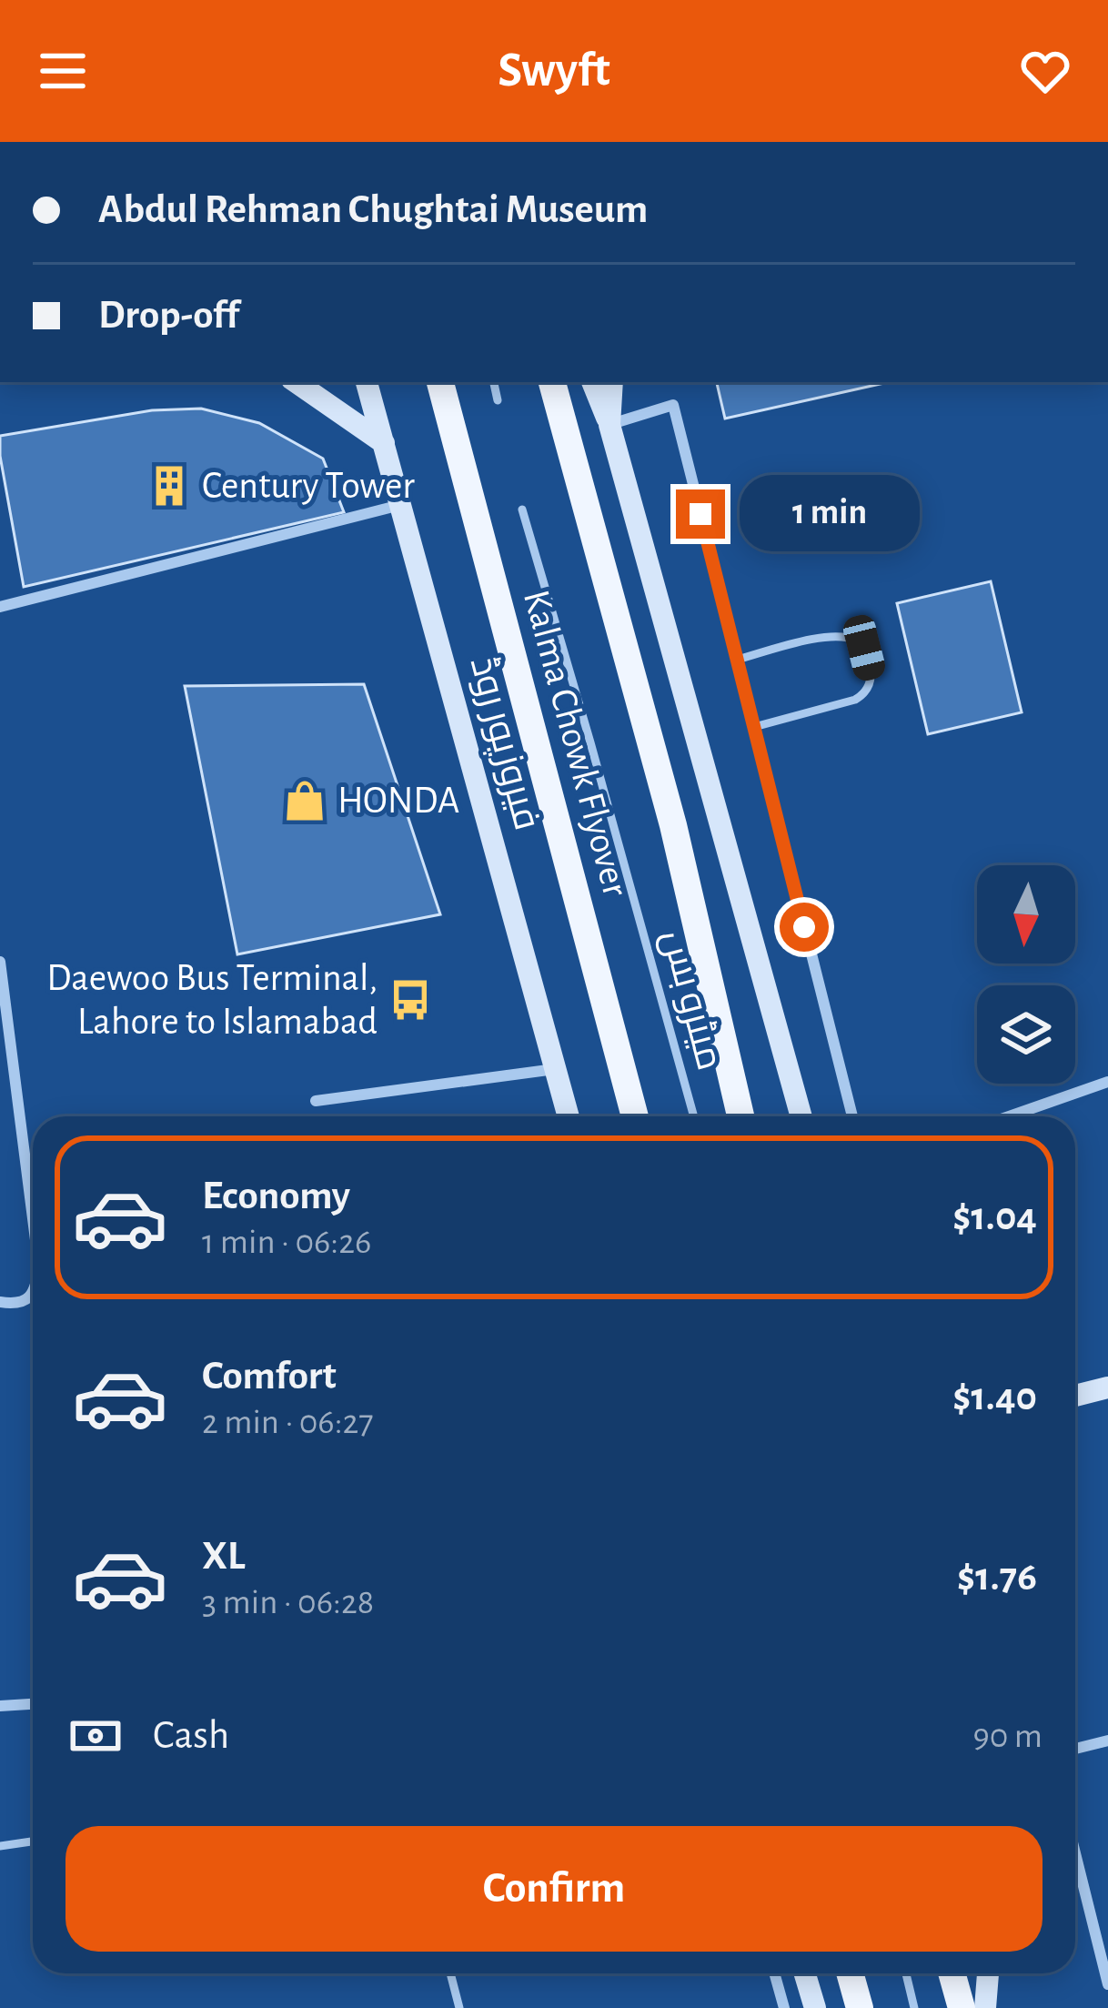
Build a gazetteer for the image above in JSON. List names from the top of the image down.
{
  "streets": {
    "main road": ["فیروزپور روڈ", "Kalma Chowk Flyover"],
    "lane": ["میٹرو بس"]
  },
  "places": {
    "building": ["Century Tower"],
    "shop": ["HONDA"],
    "bus stop": ["Daewoo Bus Terminal, Lahore to Islamabad"]
  },
  "north": "bottom",
  "page": {
    "header": "Swyft",
    "banner": ["Abdul Rehman Chughtai Museum", "Drop-off"],
    "bubble": "1 min",
    "list": [
      {
        "name": "Economy",
        "note": "1 min · 06:26",
        "value": "$1.04"
      },
      {
        "name": "Comfort",
        "note": "2 min · 06:27",
        "value": "$1.40"
      },
      {
        "name": "XL",
        "note": "3 min · 06:28",
        "value": "$1.76"
      }
    ],
    "pay": ["Cash", "90 m"],
    "buttons": "Confirm"
  }
}
